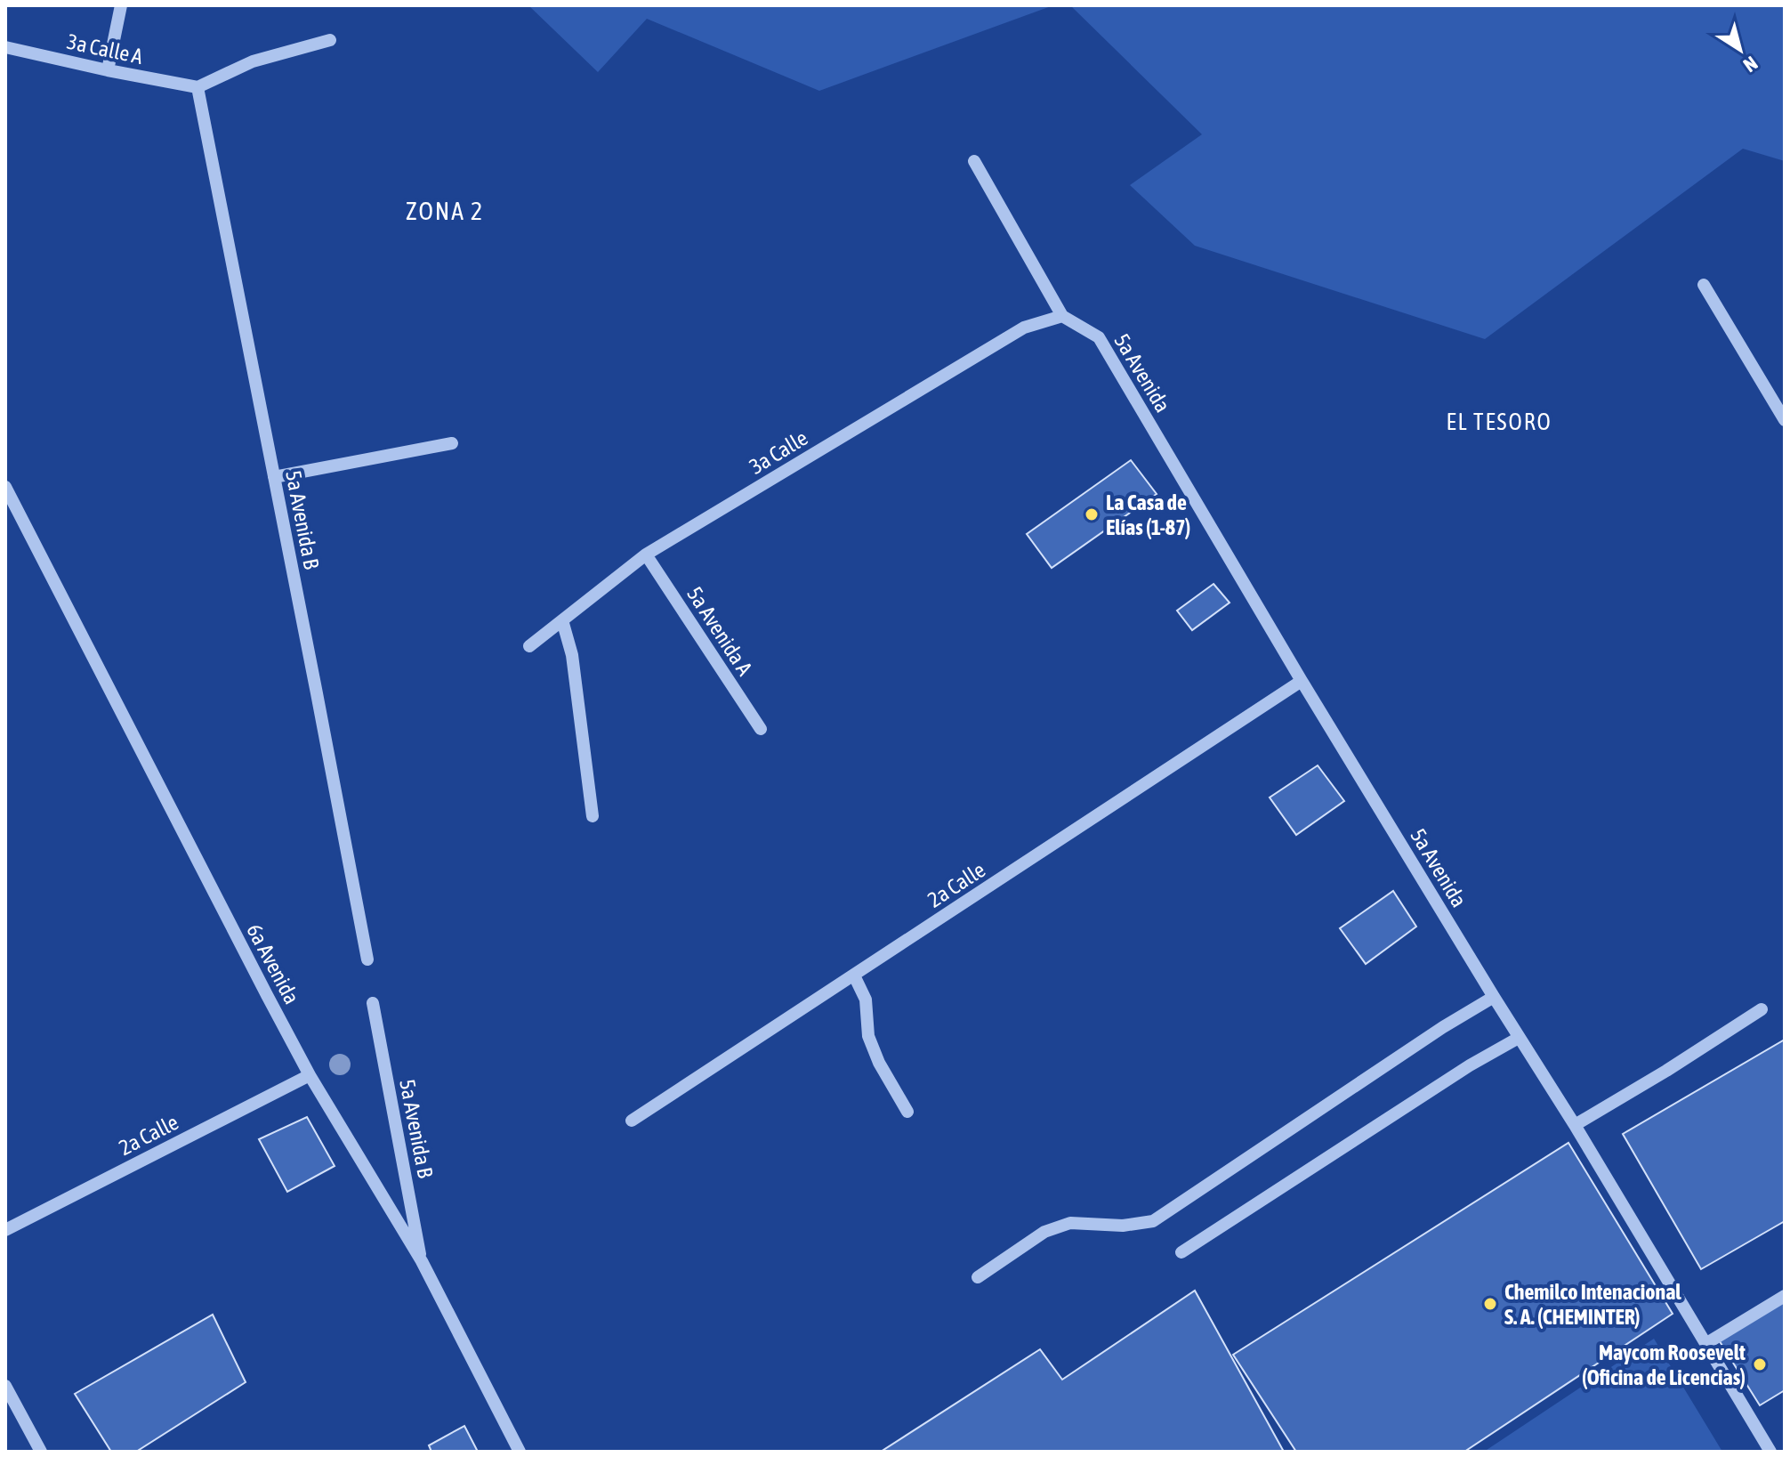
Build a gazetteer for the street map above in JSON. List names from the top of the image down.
{
  "streets": {
    "street": [
      "3a Calle A",
      "5a Avenida",
      "3a Calle",
      "5a Avenida B",
      "5a Avenida A",
      "2a Calle",
      "6a Avenida"
    ]
  },
  "crossings": [
    ["3a Calle A", "5a Avenida B"],
    ["5a Avenida", "3a Calle"],
    ["5a Avenida", "2a Calle"],
    ["3a Calle", "5a Avenida A"],
    ["5a Avenida B", "6a Avenida"],
    ["2a Calle", "6a Avenida"]
  ],
  "districts": ["ZONA 2", "EL TESORO"],
  "places": ["La Casa de Elías (1-87)", "Chemilco Intenacional S. A. (CHEMINTER)", "Maycom Roosevelt (Oficina de Licencias)"],
  "north": "bottom right"
}
